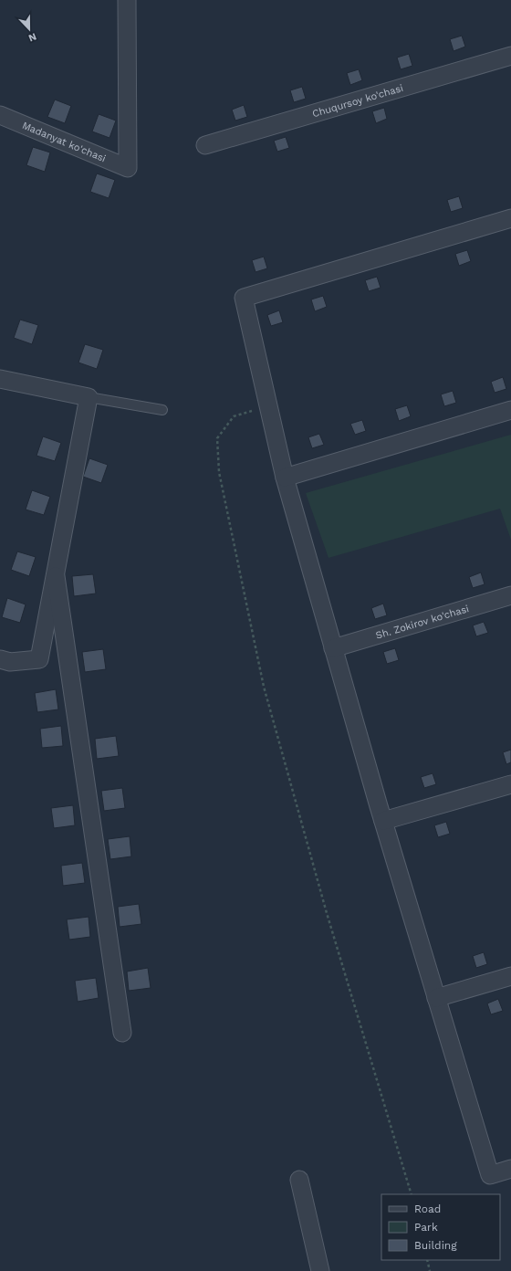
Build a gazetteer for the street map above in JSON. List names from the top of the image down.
{
  "streets": {
    "street": ["Chuqursoy ko'chasi", "Madanyat ko'chasi", "Sh. Zokirov ko'chasi"]
  },
  "legend": ["Road", "Park", "Building"],
  "north": "bottom"
}
